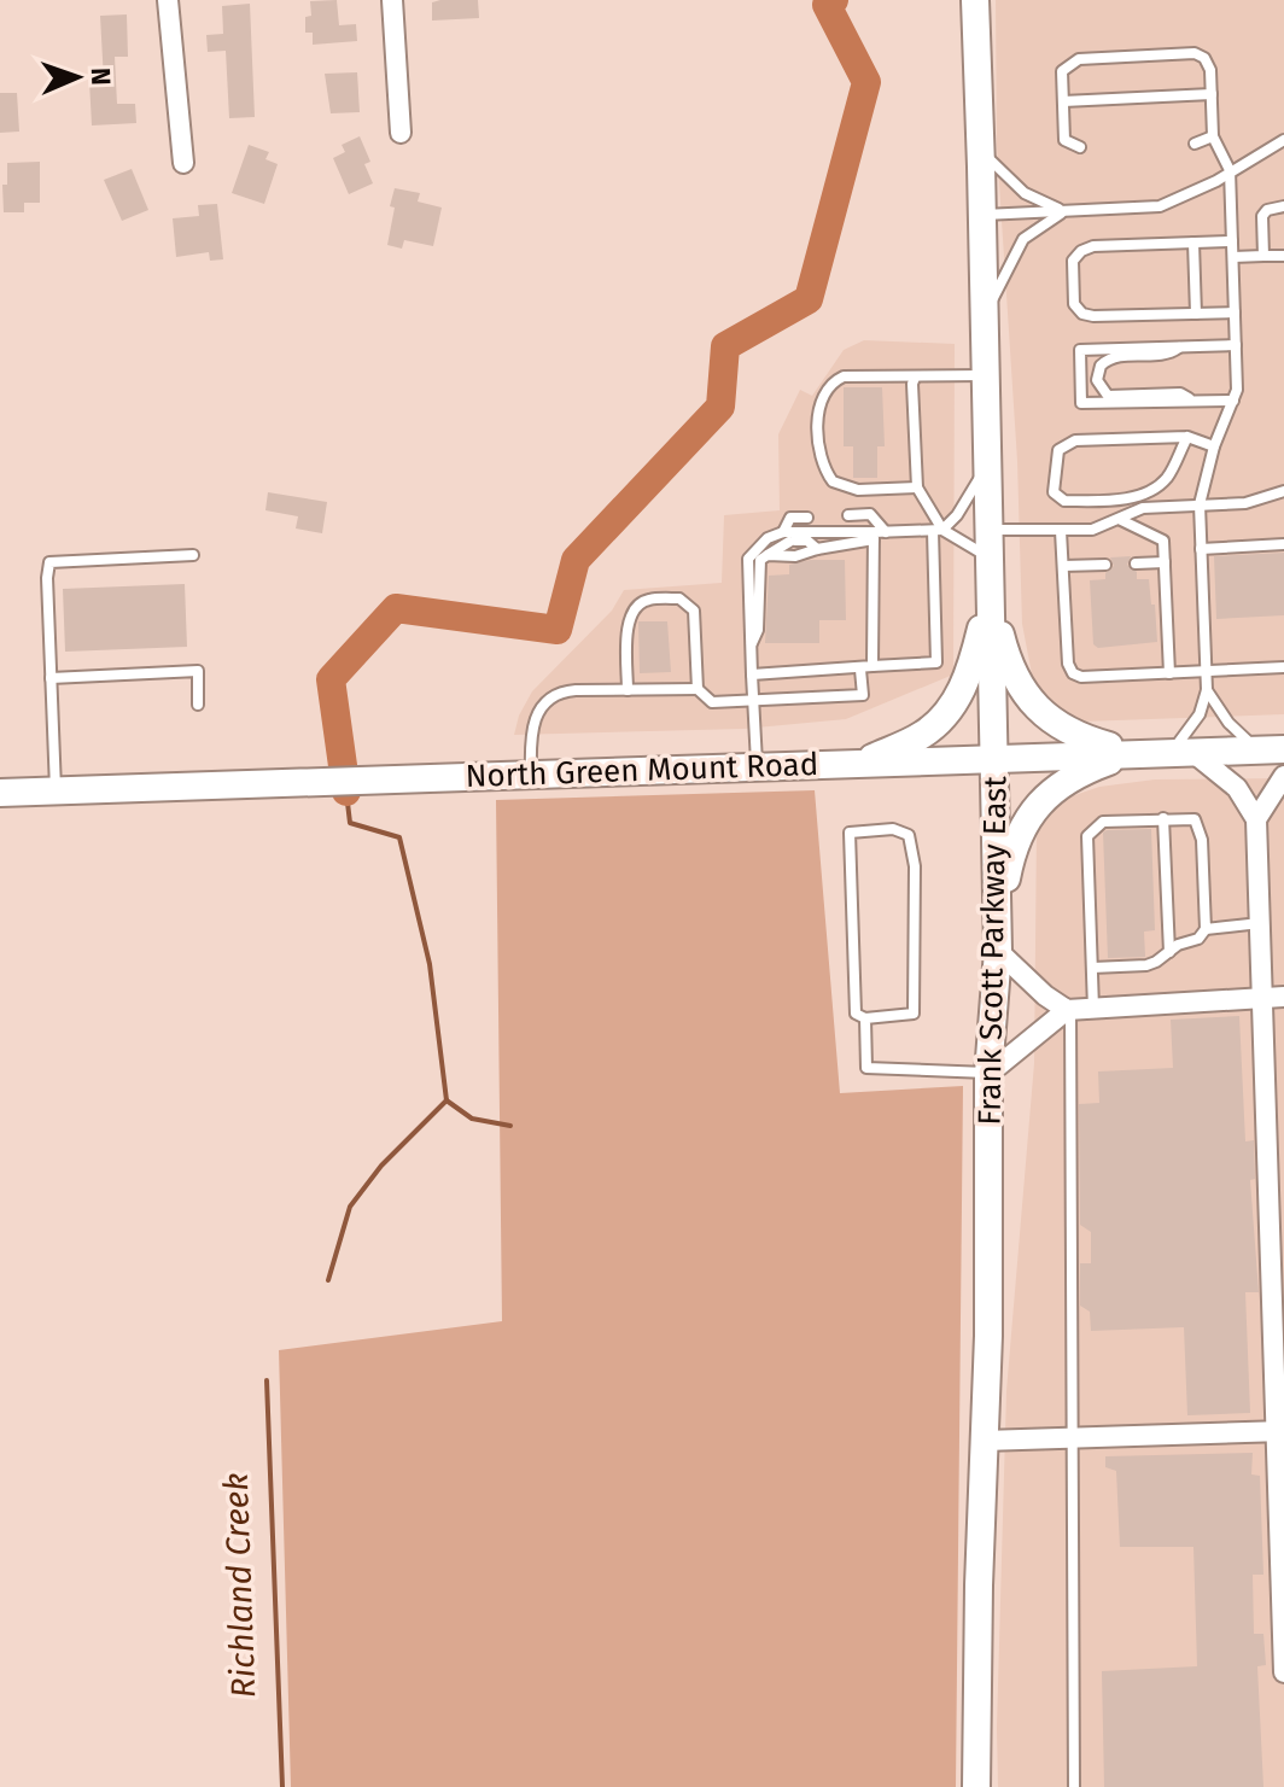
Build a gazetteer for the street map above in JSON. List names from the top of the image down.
{
  "streets": {
    "main road": ["North Green Mount Road", "Frank Scott Parkway East"]
  },
  "crossings": [
    ["North Green Mount Road", "Frank Scott Parkway East"]
  ],
  "water": ["Richland Creek"],
  "north": "right"
}
